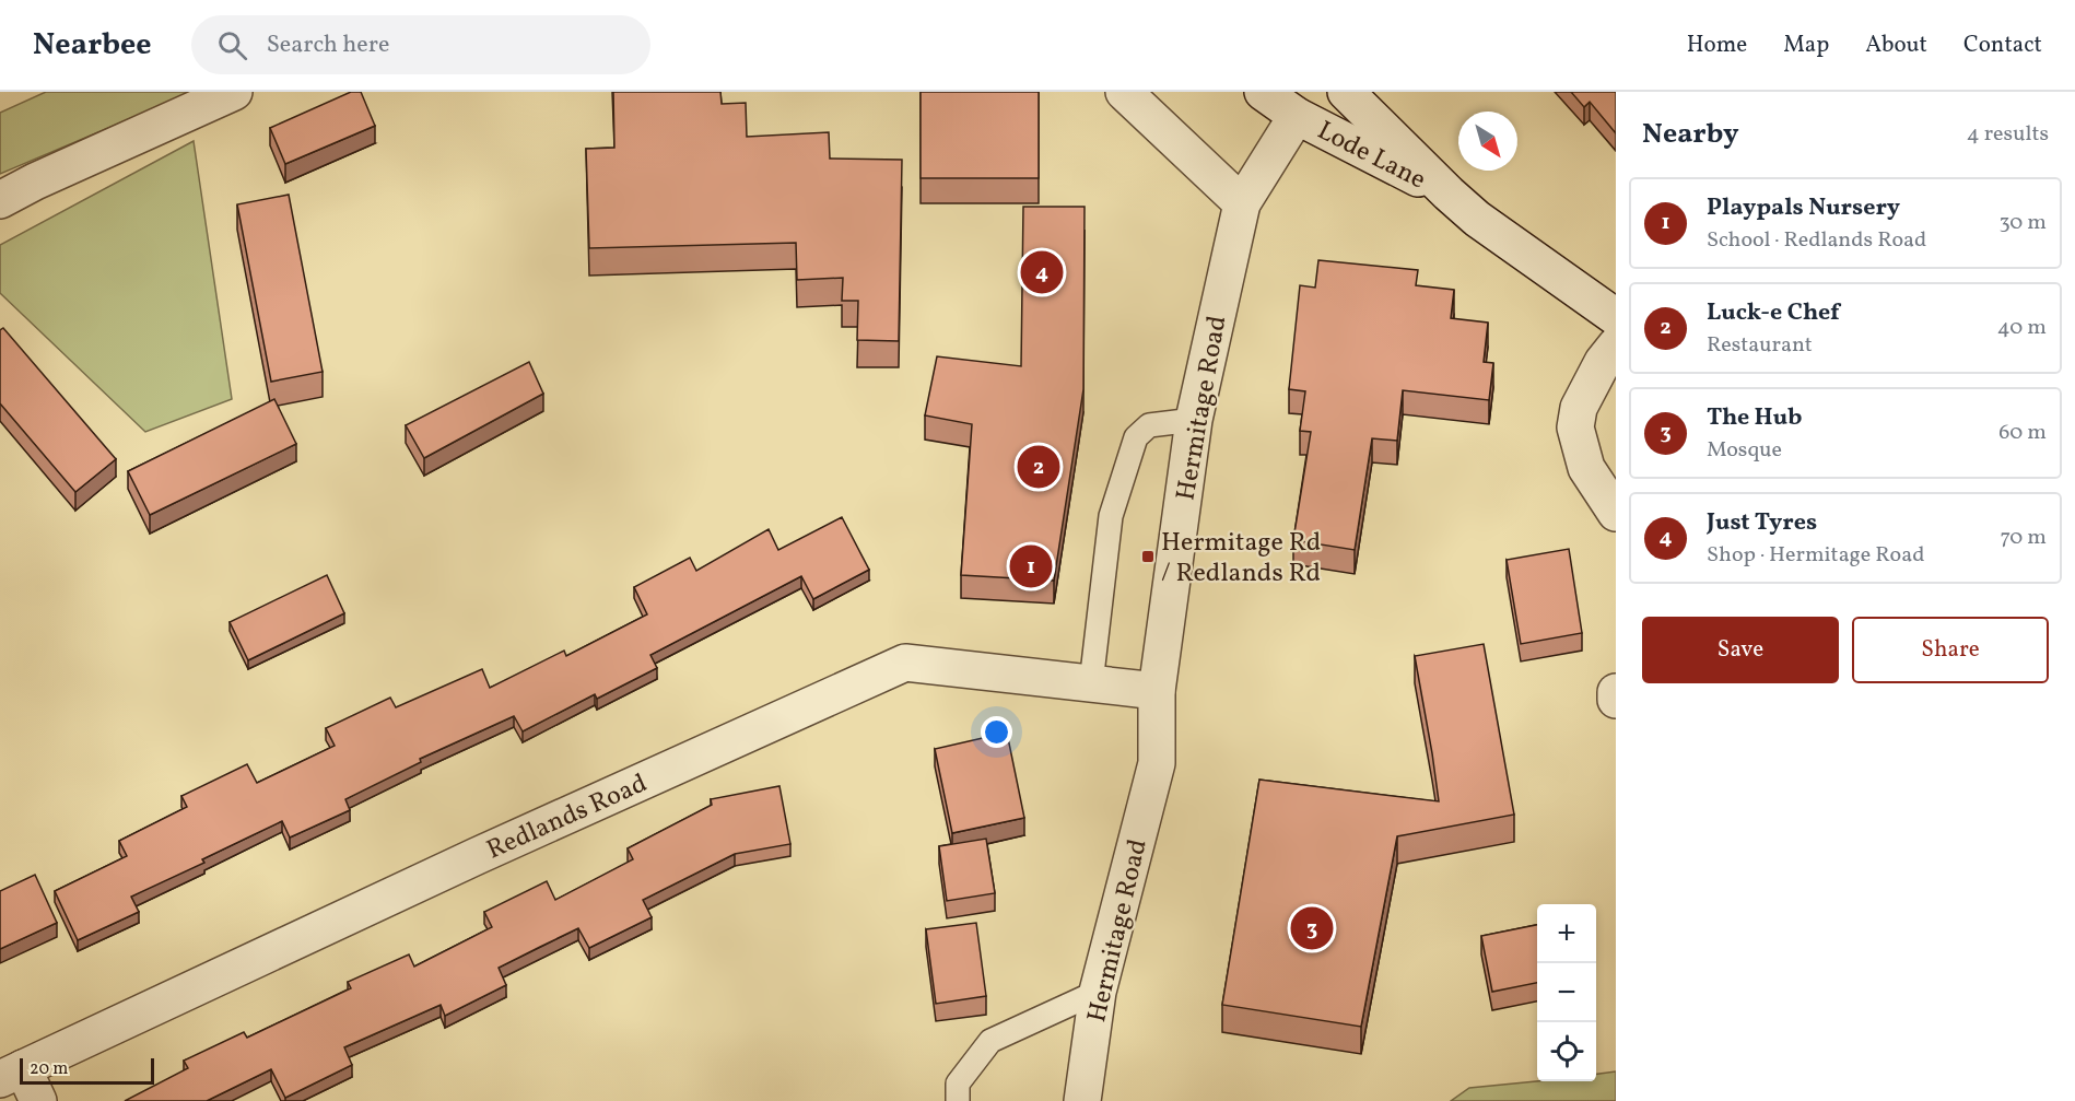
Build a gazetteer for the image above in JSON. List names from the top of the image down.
{
  "streets": {
    "street": ["Lode Lane", "Hermitage Road", "Redlands Road"]
  },
  "crossings": [
    ["Lode Lane", "Hermitage Road"],
    ["Hermitage Road", "Redlands Road"]
  ],
  "places": {
    "transit": ["Hermitage Rd / Redlands Rd"]
  },
  "scale_bar": "20 m",
  "north": "bottom right",
  "page": {
    "header": "Nearbee",
    "search": "Search here",
    "nav": [
      "Home",
      "Map",
      "About",
      "Contact"
    ],
    "heading": ["Nearby", "4 results"],
    "list": [
      {
        "mark": "1",
        "name": "Playpals Nursery",
        "note": "School · Redlands Road",
        "value": "30 m"
      },
      {
        "mark": "2",
        "name": "Luck-e Chef",
        "note": "Restaurant",
        "value": "40 m"
      },
      {
        "mark": "3",
        "name": "The Hub",
        "note": "Mosque",
        "value": "60 m"
      },
      {
        "mark": "4",
        "name": "Just Tyres",
        "note": "Shop · Hermitage Road",
        "value": "70 m"
      }
    ],
    "pins": [
      "4",
      "2",
      "1",
      "3"
    ],
    "buttons": ["Save", "Share"],
    "map_buttons": ["+", "−"],
    "scale": "20 m"
  }
}
